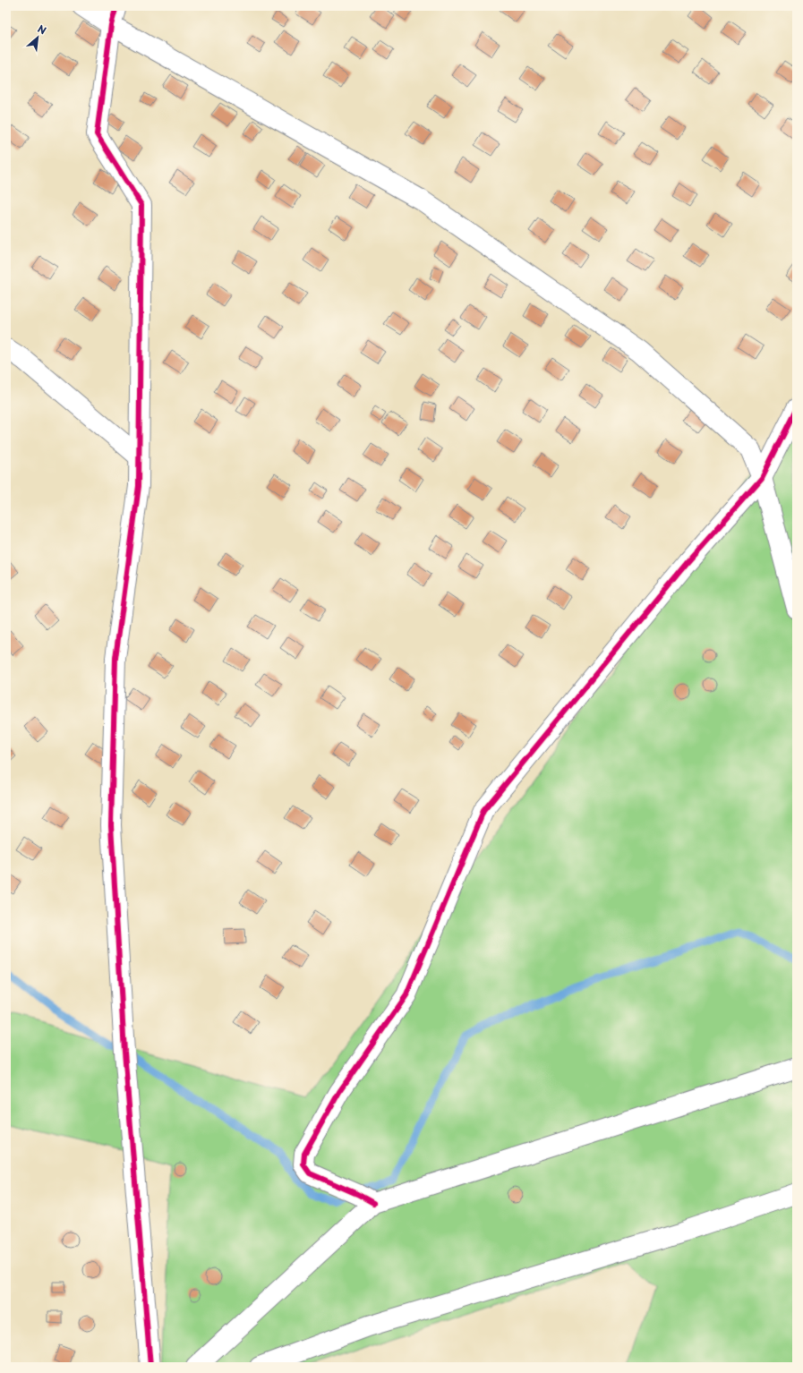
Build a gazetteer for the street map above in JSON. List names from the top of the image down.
{
  "north": "top right"
}
